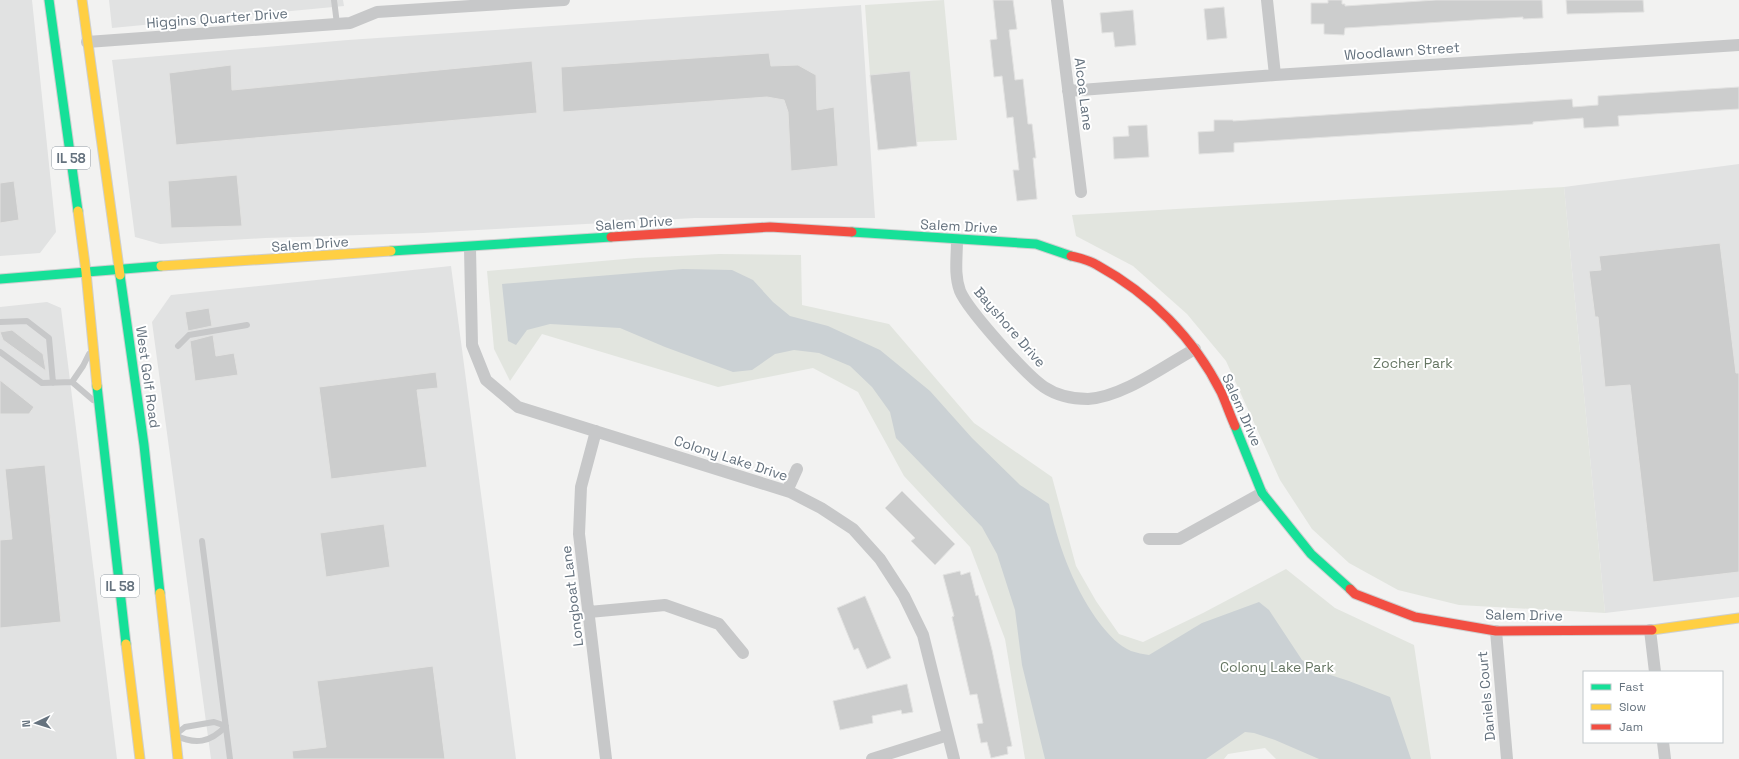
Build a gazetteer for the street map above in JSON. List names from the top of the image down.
{
  "streets": {
    "street": [
      "Higgins Quarter Drive",
      "Woodlawn Street",
      "Alcoa Lane",
      "IL 58",
      "Salem Drive",
      "Bayshore Drive",
      "West Golf Road",
      "Colony Lake Drive",
      "Longboat Lane",
      "Daniels Court"
    ]
  },
  "crossings": [
    ["Higgins Quarter Drive", "West Golf Road"],
    ["Woodlawn Street", "Alcoa Lane"],
    ["IL 58", "Salem Drive"],
    ["Salem Drive", "Bayshore Drive"],
    ["Salem Drive", "West Golf Road"],
    ["Salem Drive", "Colony Lake Drive"],
    ["Salem Drive", "Daniels Court"],
    ["Colony Lake Drive", "Longboat Lane"]
  ],
  "parks": ["Zocher Park", "Colony Lake Park"],
  "legend": ["Fast", "Slow", "Jam"],
  "north": "left"
}
